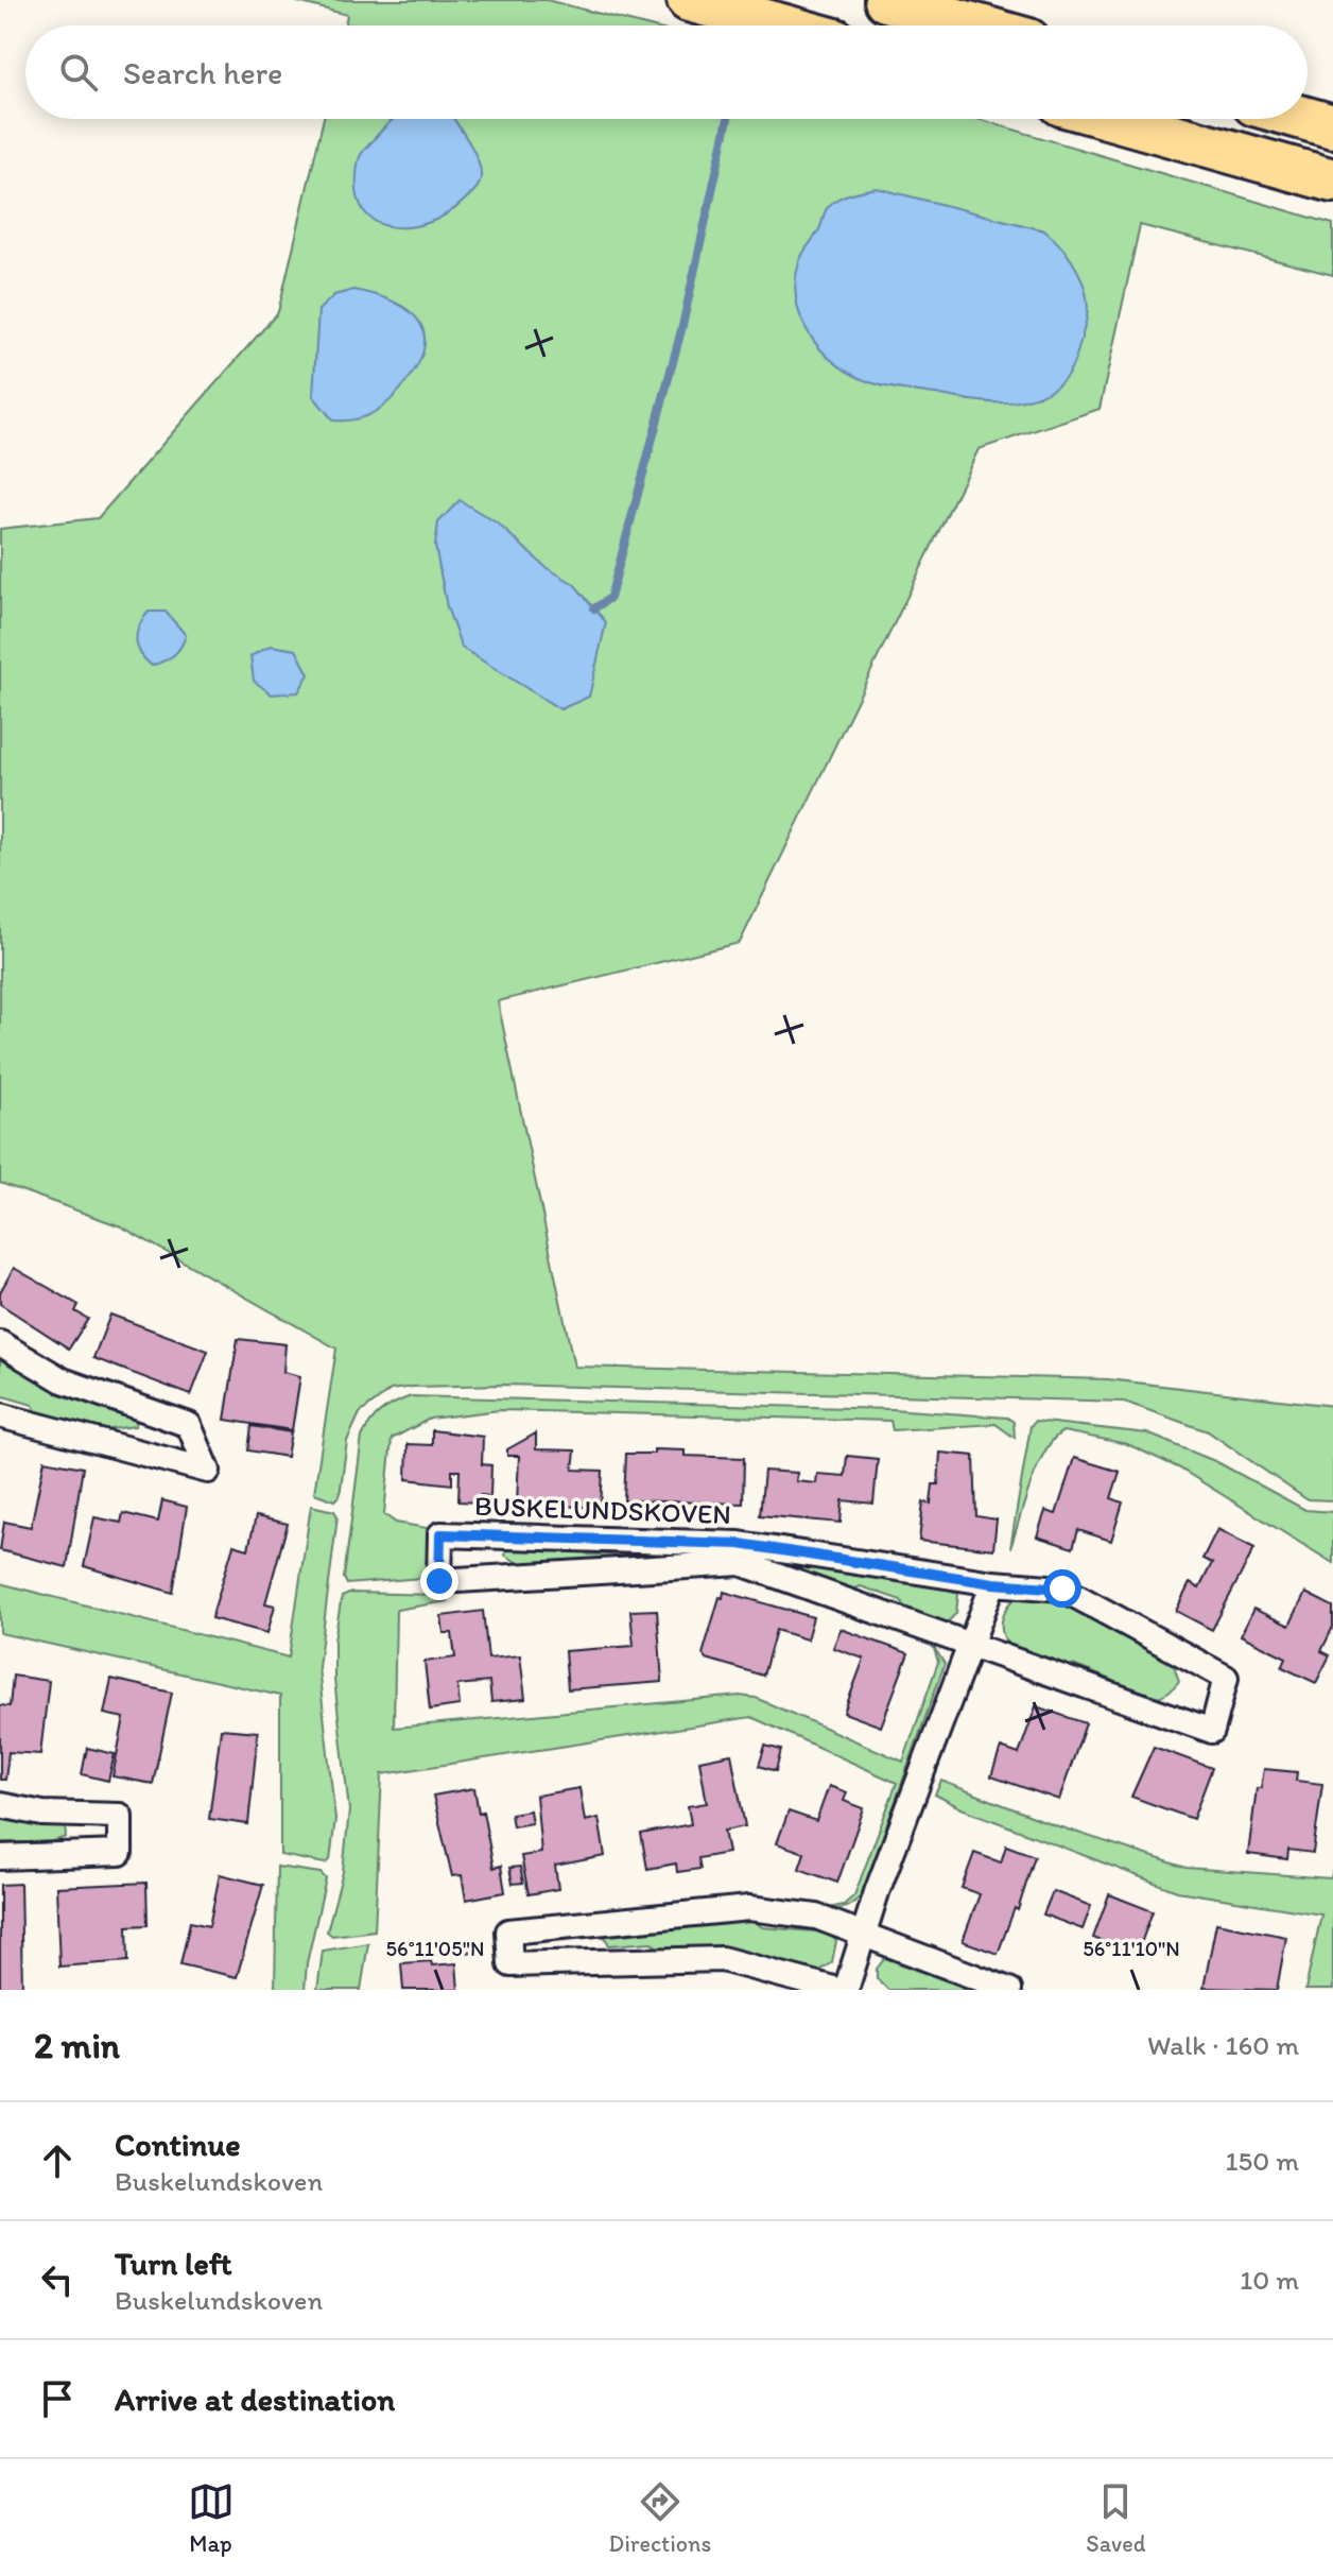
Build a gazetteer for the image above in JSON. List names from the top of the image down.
{
  "streets": {
    "street": ["BUSKELUNDSKOVEN"]
  },
  "page": {
    "search": "Search here",
    "heading": ["2 min", "Walk · 160 m"],
    "list": [
      ["Continue", "Buskelundskoven", "150 m"],
      ["Turn left", "Buskelundskoven", "10 m"],
      "Arrive at destination"
    ],
    "nav": ["Map", "Directions", "Saved"]
  },
  "coordinates": ["56°11'05\"N", "56°11'10\"N"]
}
